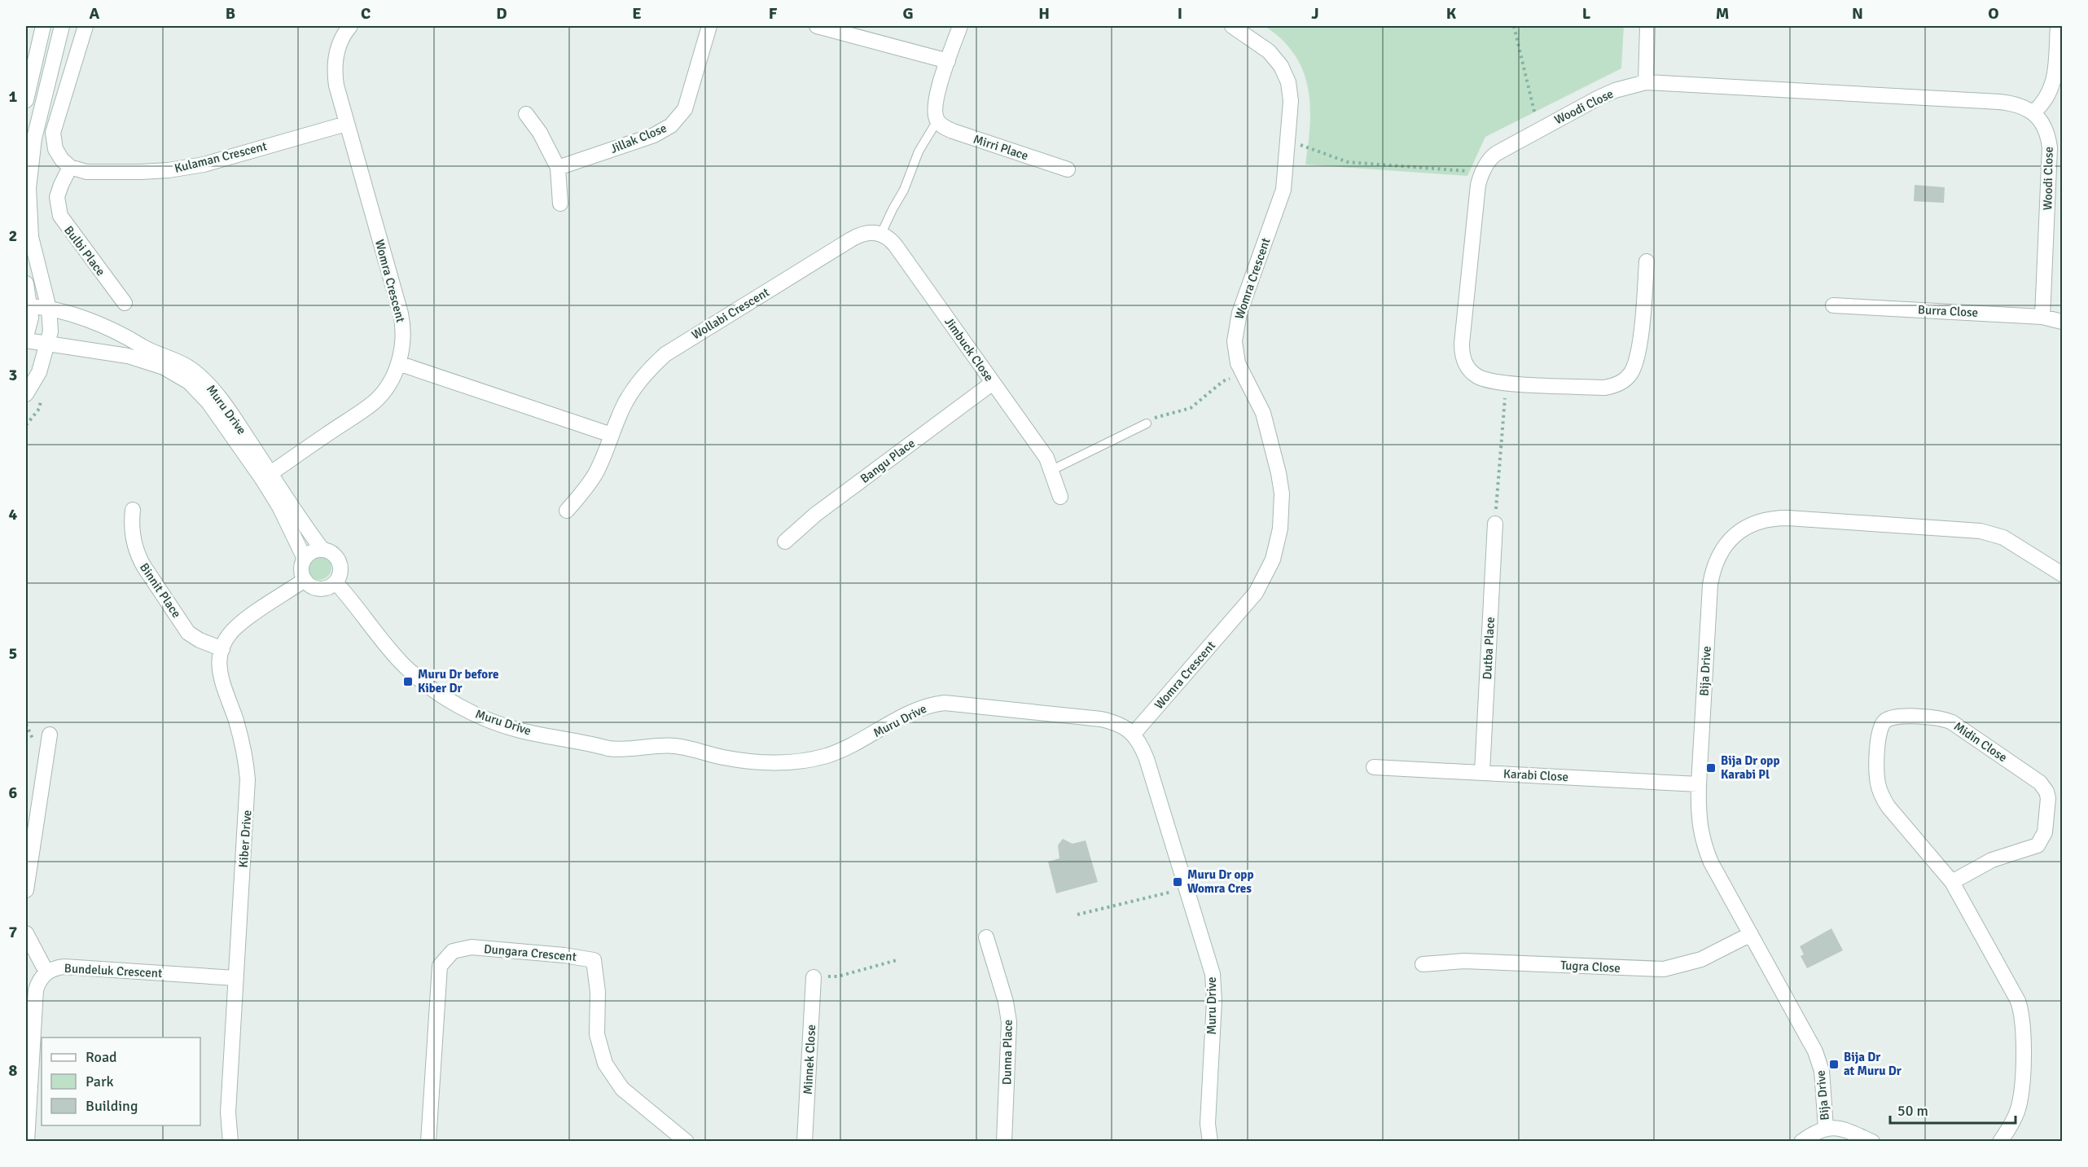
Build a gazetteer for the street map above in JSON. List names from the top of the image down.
{
  "streets": {
    "street": [
      "Woodi Close",
      "Jillak Close",
      "Mirri Place",
      "Kulaman Crescent",
      "Bulbi Place",
      "Womra Crescent",
      "Burra Close",
      "Wollabi Crescent",
      "Jimbuck Close",
      "Muru Drive",
      "Bangu Place",
      "Binnit Place",
      "Dutba Place",
      "Bija Drive",
      "Midin Close",
      "Karabi Close",
      "Kiber Drive",
      "Dungara Crescent",
      "Tugra Close",
      "Bundeluk Crescent",
      "Dunna Place",
      "Minnek Close"
    ]
  },
  "crossings": [
    ["Woodi Close", "Burra Close"],
    ["Kulaman Crescent", "Bulbi Place"],
    ["Kulaman Crescent", "Womra Crescent"],
    ["Womra Crescent", "Muru Drive"],
    ["Wollabi Crescent", "Jimbuck Close"],
    ["Jimbuck Close", "Bangu Place"],
    ["Muru Drive", "Kiber Drive"],
    ["Binnit Place", "Kiber Drive"],
    ["Dutba Place", "Karabi Close"],
    ["Bija Drive", "Karabi Close"],
    ["Bija Drive", "Tugra Close"],
    ["Kiber Drive", "Bundeluk Crescent"]
  ],
  "places": {
    "transit": [
      "Muru Dr before Kiber Dr",
      "Bija Dr opp Karabi Pl",
      "Muru Dr opp Womra Cres",
      "Bija Dr at Muru Dr"
    ]
  },
  "legend": ["Road", "Park", "Building"],
  "scale_bar": "50 m",
  "grid": {
    "columns": [
      "A",
      "B",
      "C",
      "D",
      "E",
      "F",
      "G",
      "H",
      "I",
      "J",
      "K",
      "L",
      "M",
      "N",
      "O"
    ],
    "rows": [
      "1",
      "2",
      "3",
      "4",
      "5",
      "6",
      "7",
      "8"
    ]
  }
}
